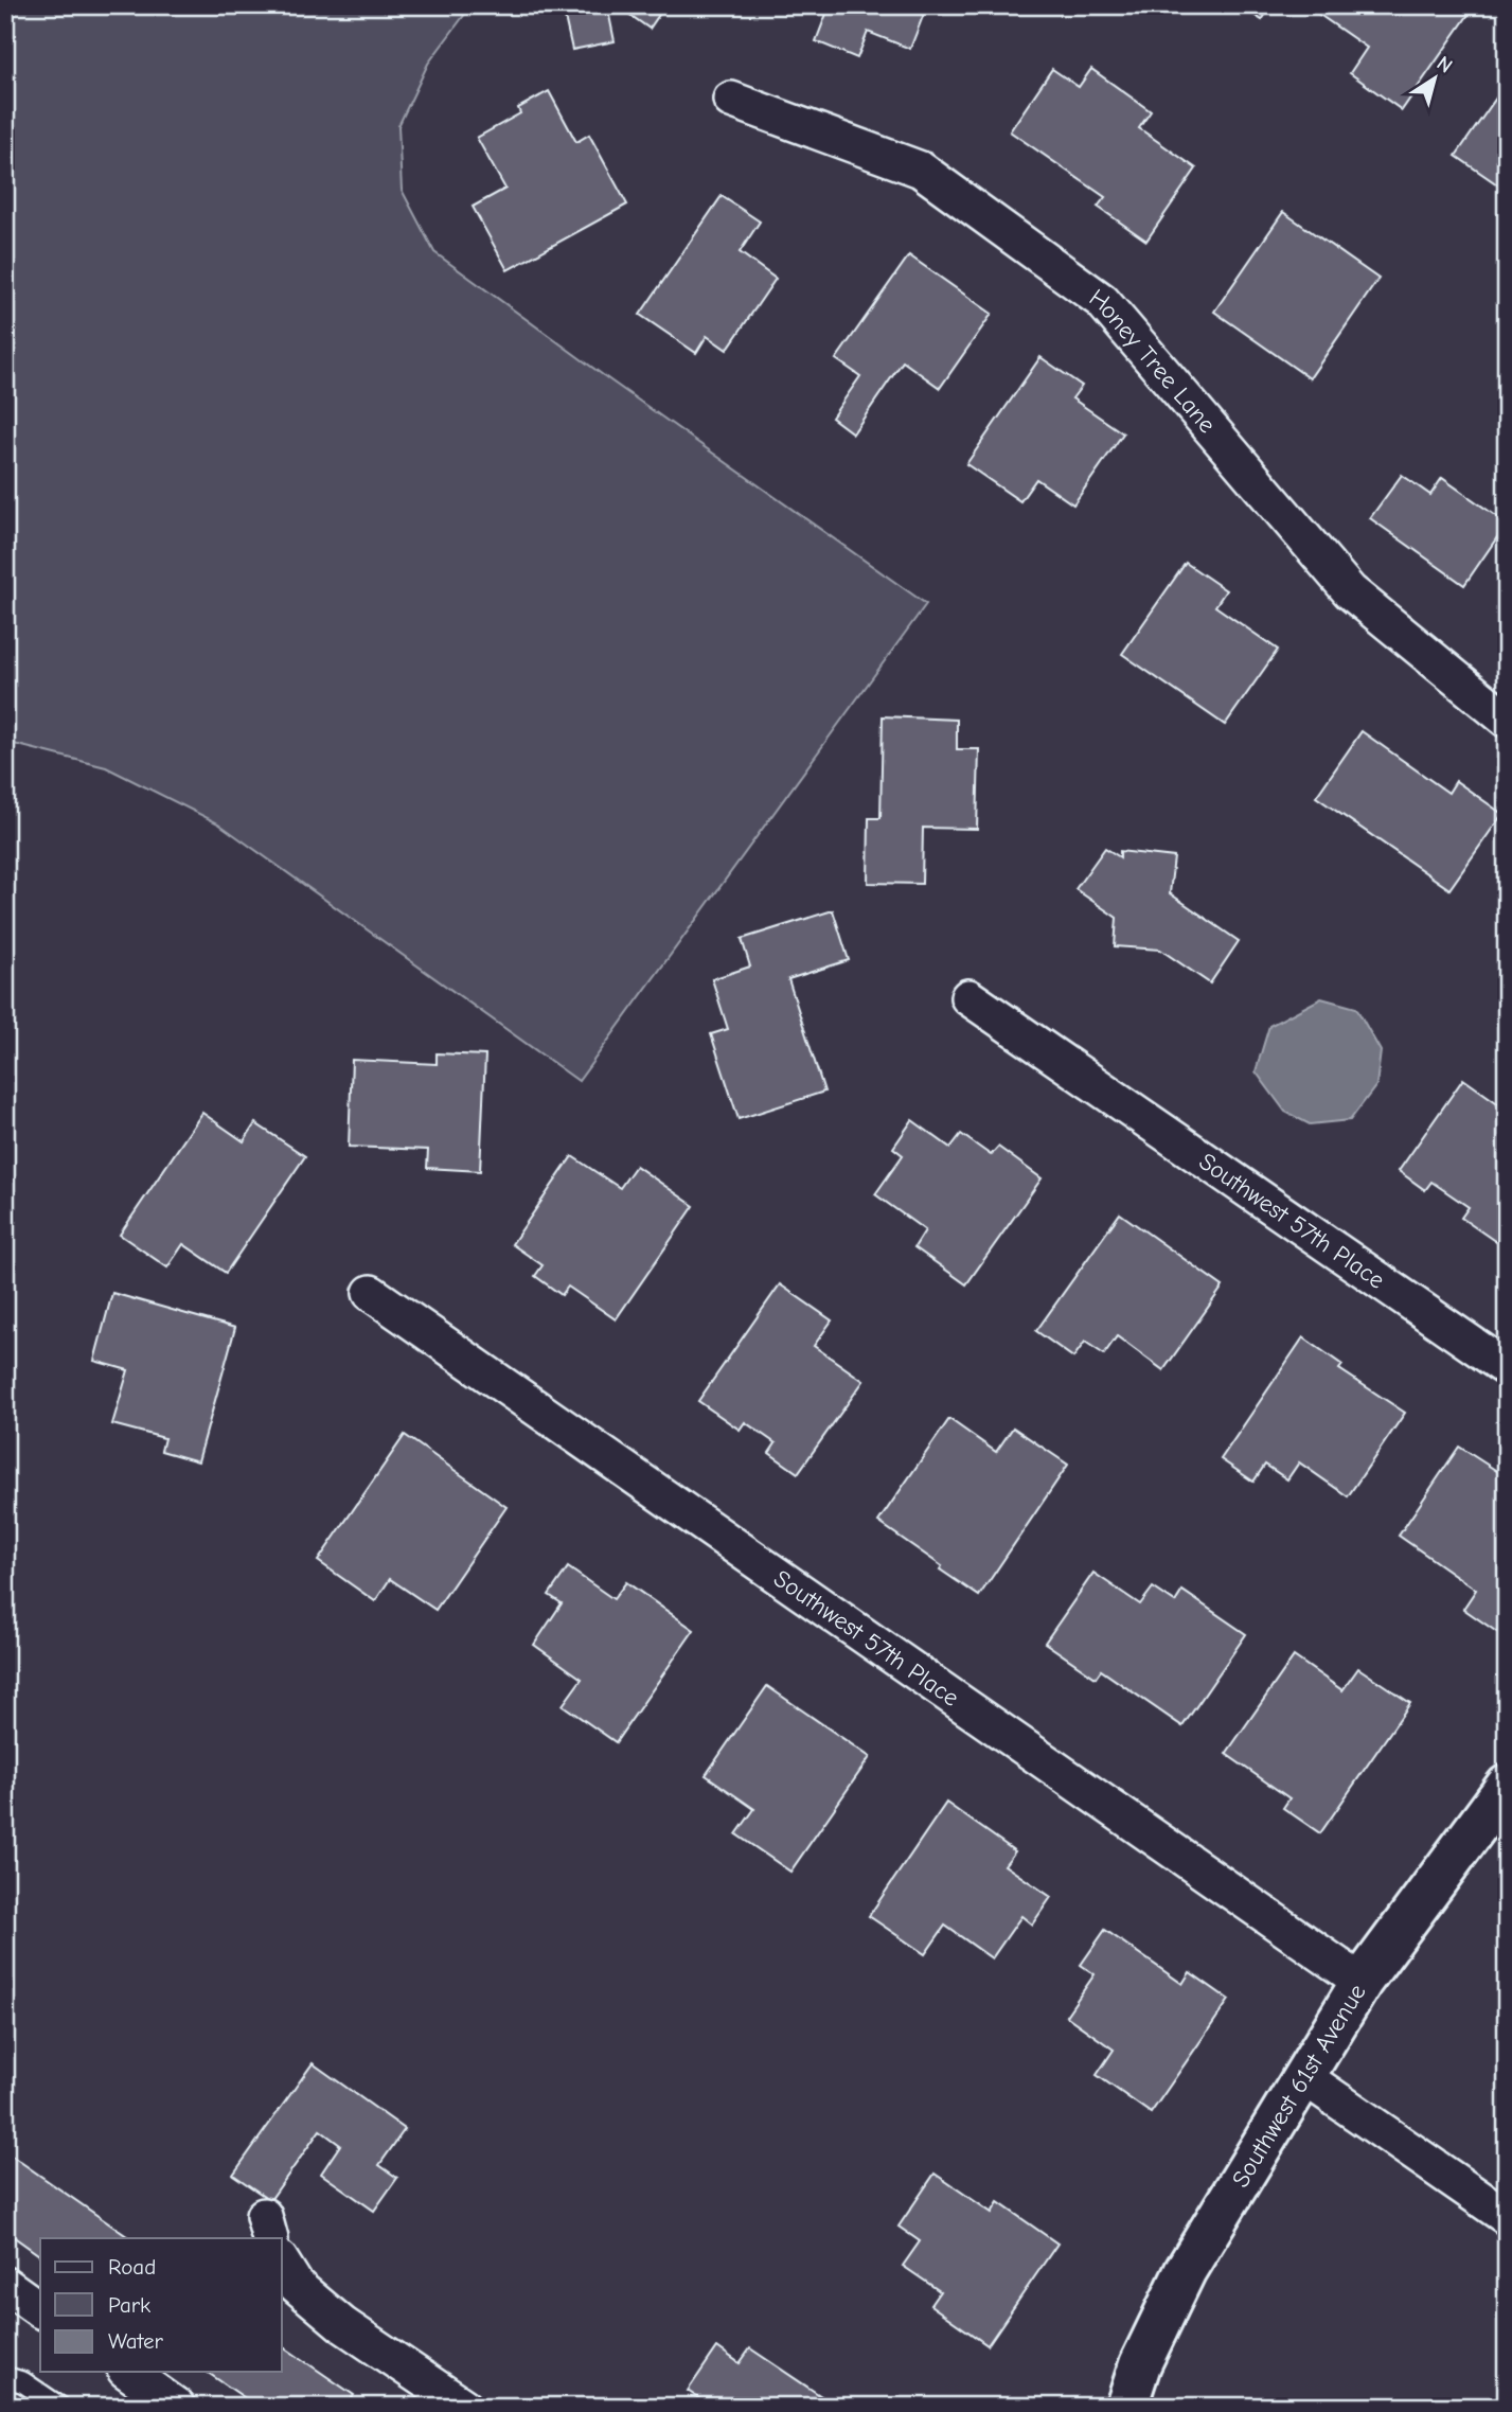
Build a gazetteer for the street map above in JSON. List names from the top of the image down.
{
  "streets": {
    "street": ["Honey Tree Lane", "Southwest 57th Place", "Southwest 61st Avenue"]
  },
  "crossings": [
    ["Southwest 57th Place", "Southwest 61st Avenue"]
  ],
  "legend": ["Road", "Park", "Water"],
  "north": "top right"
}
